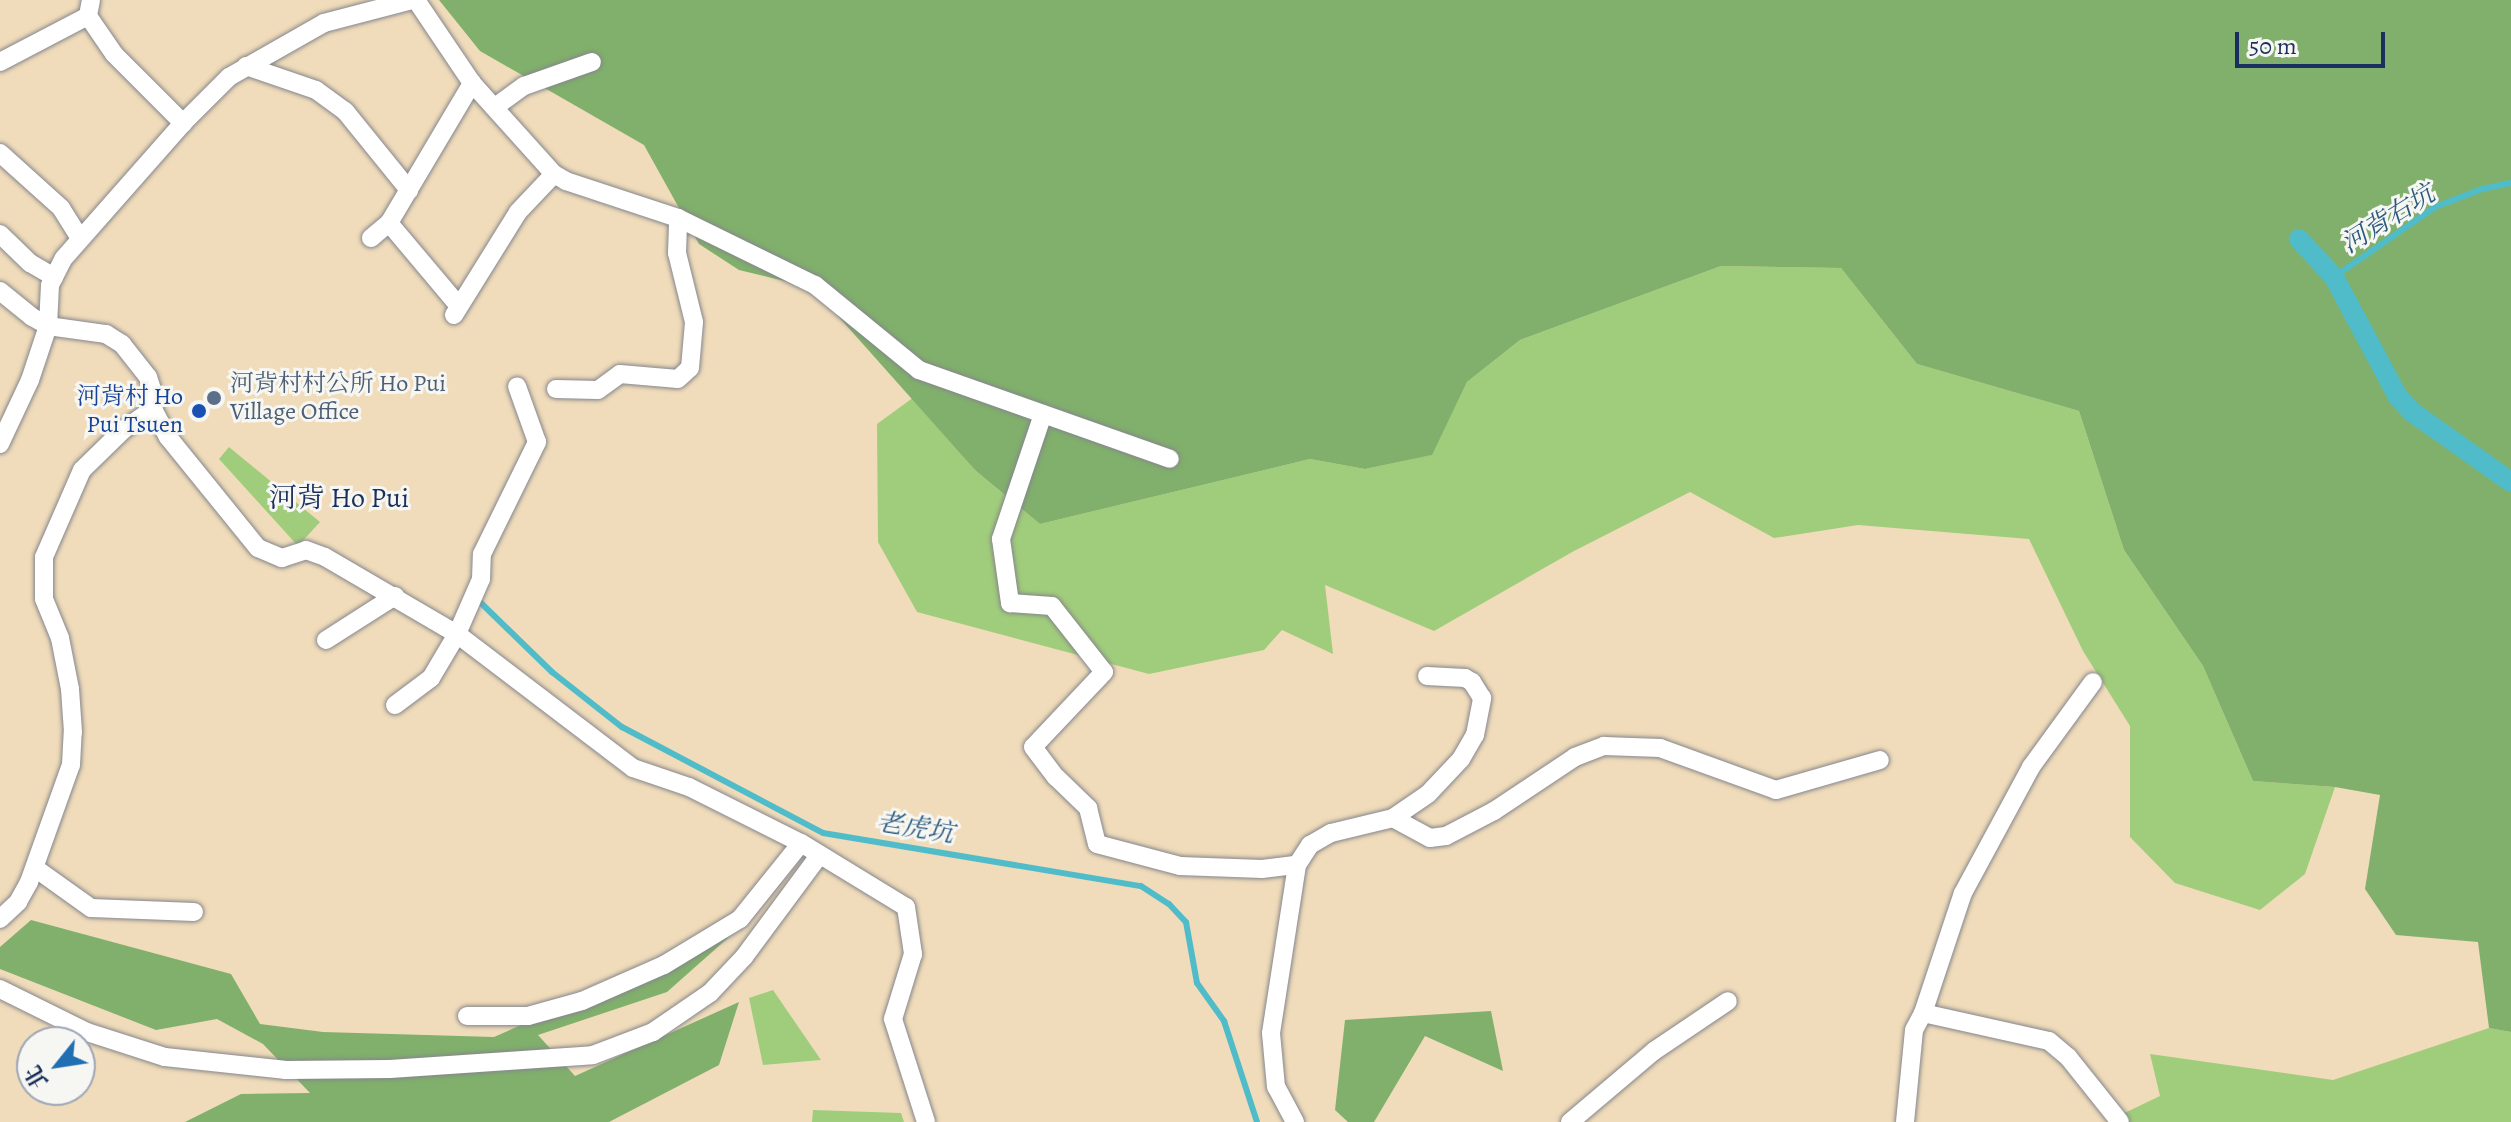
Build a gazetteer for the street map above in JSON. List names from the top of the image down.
{
  "districts": ["河背 Ho Pui"],
  "water": ["河背右坑", "老虎坑"],
  "places": ["河背村村公所 Ho Pui Village Office", "河背村 Ho Pui Tsuen"],
  "scale_bar": "50 m",
  "north": "bottom left"
}
